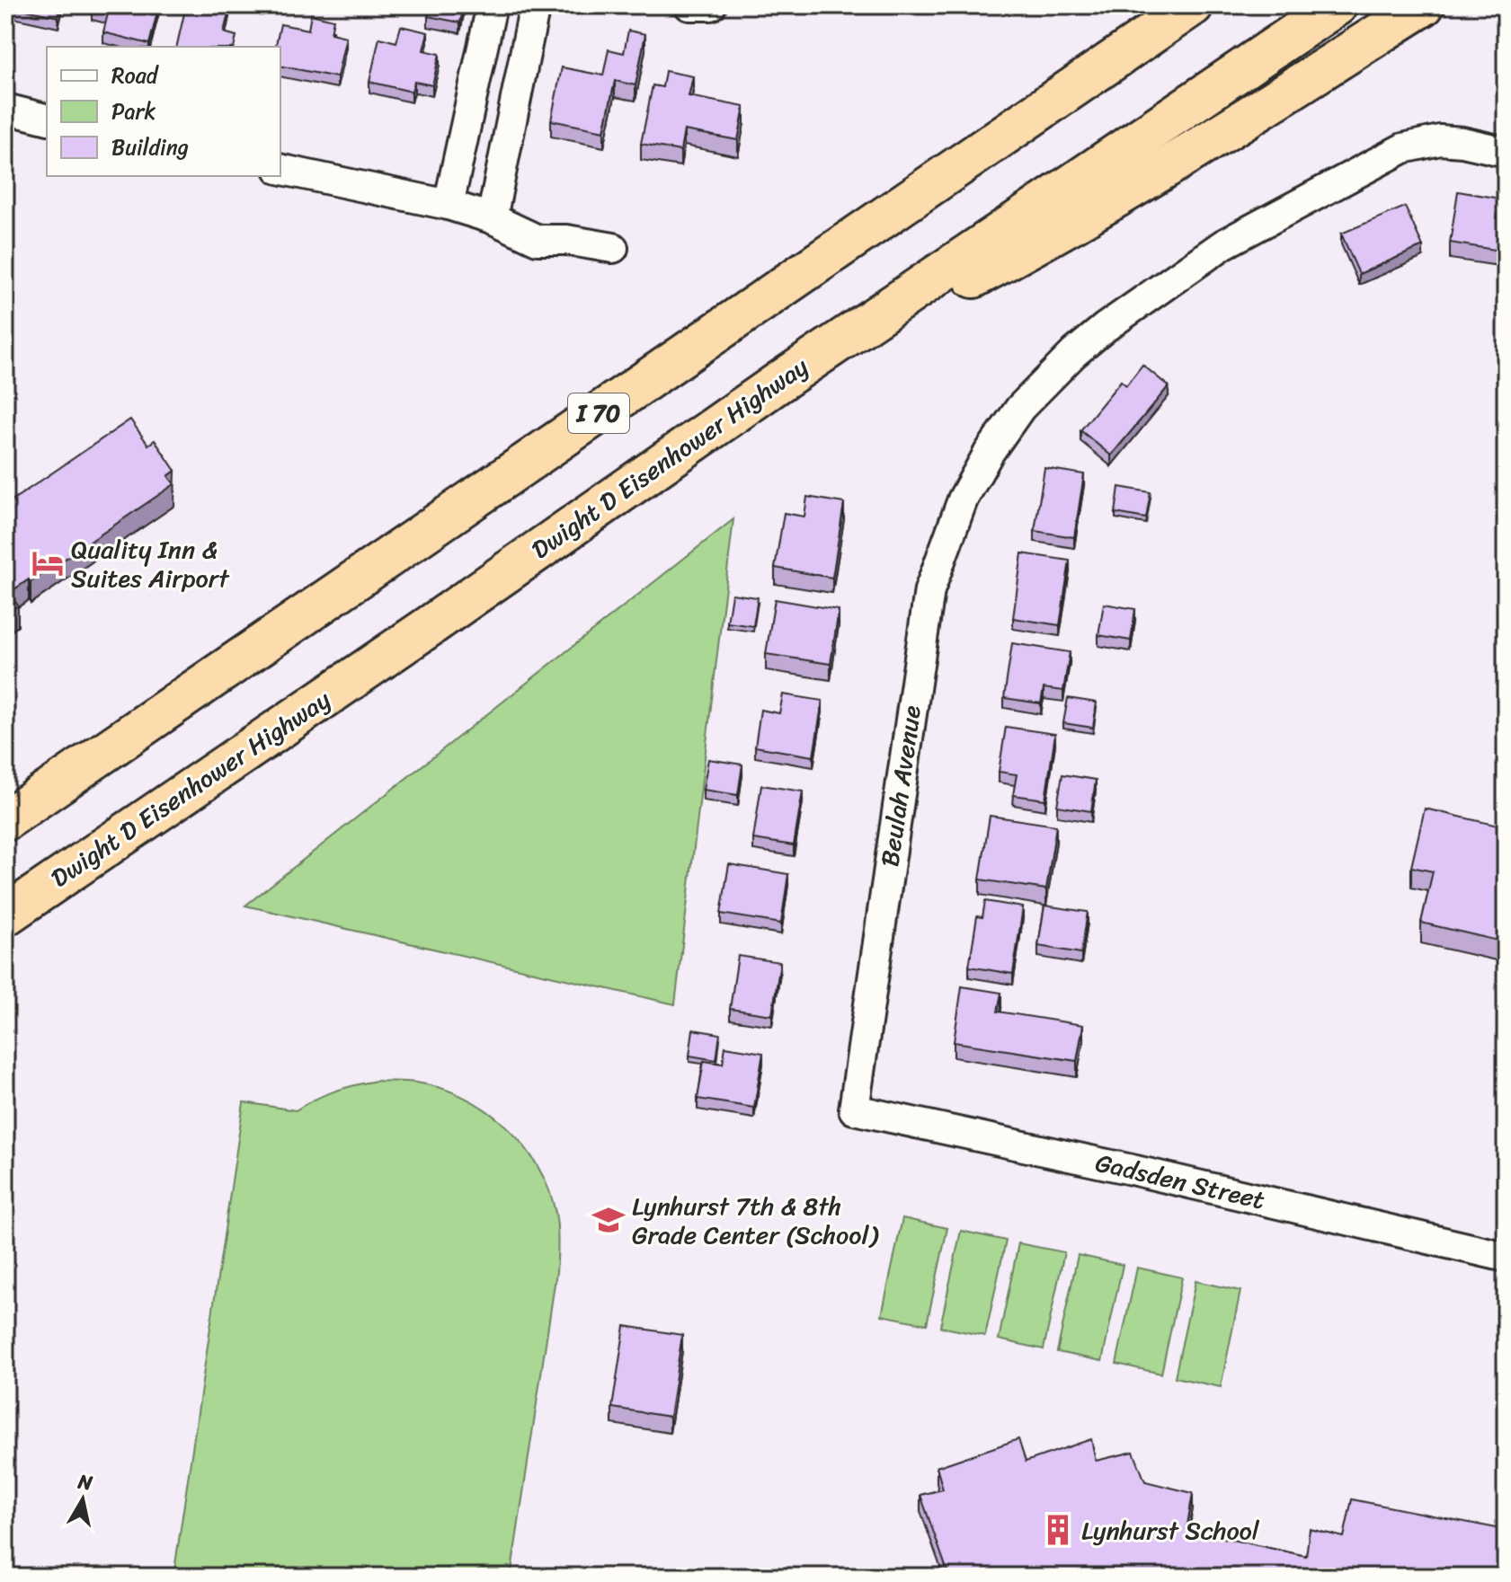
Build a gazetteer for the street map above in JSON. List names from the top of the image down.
{
  "streets": {
    "highway": ["I 70", "Dwight D Eisenhower Highway"],
    "street": ["Beulah Avenue", "Gadsden Street"]
  },
  "crossings": [
    ["Beulah Avenue", "Gadsden Street"]
  ],
  "places": {
    "hotel": ["Quality Inn & Suites Airport"],
    "school or university": ["Lynhurst 7th & 8th Grade Center (School)"],
    "building": ["Lynhurst School"]
  },
  "legend": ["Road", "Park", "Building"],
  "north": "top"
}
